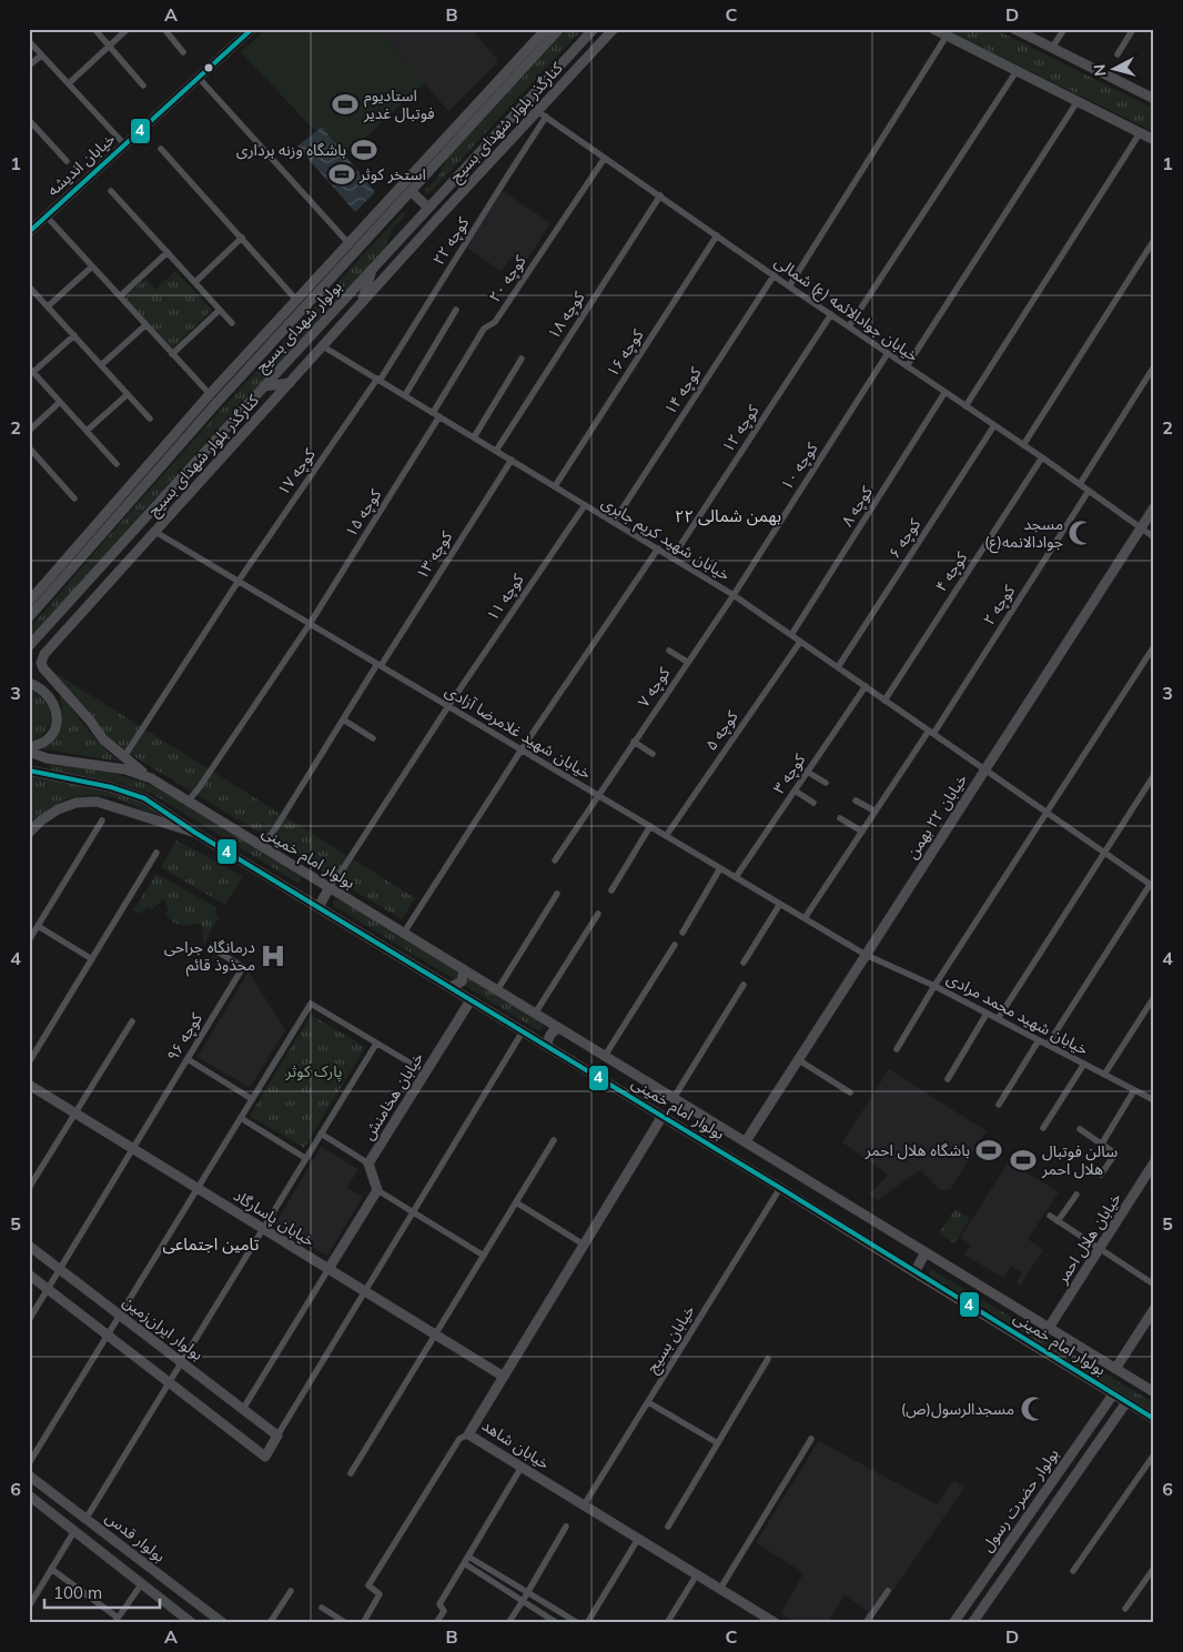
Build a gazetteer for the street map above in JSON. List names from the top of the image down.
{
  "streets": {
    "main road": ["بولوار شهدای بسیج", "بولوار قدس"],
    "street": [
      "کنارگذر بلوار شهدای بسیج",
      "خیابان اندیشه",
      "کوچه ۲۲",
      "کوچه ۲۰",
      "خیابان جوادالائمه (ع) شمالی",
      "کوچه ۱۸",
      "کوچه ۱۶",
      "کوچه ۱۴",
      "کوچه ۱۲",
      "کوچه ۱۰",
      "کوچه ۱۷",
      "کوچه ۸",
      "کوچه ۱۵",
      "خیابان شهید کریم جابری",
      "کوچه ۶",
      "کوچه ۱۳",
      "کوچه ۴",
      "کوچه ۱۱",
      "کوچه ۲",
      "کوچه ۷",
      "کوچه ۵",
      "خیابان شهید غلامرضا آزادی",
      "کوچه ۳",
      "خیابان ۲۲ بهمن",
      "بولوار امام خمینی",
      "خیابان شهید محمد مرادی",
      "کوچه ۹۶",
      "خیابان هخامنش",
      "خیابان پاسارگاد",
      "خیابان هلال احمر",
      "بولوار ایران‌زمین",
      "خیابان بسیج",
      "خیابان شاهد",
      "بولوار حضرت رسول"
    ]
  },
  "crossings": [
    ["کنارگذر بلوار شهدای بسیج", "کوچه ۲۲"],
    ["کنارگذر بلوار شهدای بسیج", "خیابان جوادالائمه (ع) شمالی"],
    ["کنارگذر بلوار شهدای بسیج", "خیابان شهید کریم جابری"],
    ["کنارگذر بلوار شهدای بسیج", "خیابان شهید غلامرضا آزادی"],
    ["کنارگذر بلوار شهدای بسیج", "بولوار امام خمینی"],
    ["کوچه ۲۲", "خیابان جوادالائمه (ع) شمالی"],
    ["کوچه ۲۲", "کوچه ۱۷"],
    ["کوچه ۲۲", "خیابان شهید کریم جابری"],
    ["کوچه ۲۰", "خیابان جوادالائمه (ع) شمالی"],
    ["کوچه ۲۰", "کوچه ۱۵"],
    ["کوچه ۲۰", "خیابان شهید کریم جابری"],
    ["خیابان جوادالائمه (ع) شمالی", "کوچه ۱۸"],
    ["خیابان جوادالائمه (ع) شمالی", "کوچه ۱۶"],
    ["خیابان جوادالائمه (ع) شمالی", "کوچه ۱۴"],
    ["خیابان جوادالائمه (ع) شمالی", "کوچه ۱۲"],
    ["خیابان جوادالائمه (ع) شمالی", "کوچه ۱۰"],
    ["خیابان جوادالائمه (ع) شمالی", "کوچه ۸"],
    ["خیابان جوادالائمه (ع) شمالی", "کوچه ۶"],
    ["خیابان جوادالائمه (ع) شمالی", "کوچه ۴"],
    ["خیابان جوادالائمه (ع) شمالی", "کوچه ۲"],
    ["خیابان جوادالائمه (ع) شمالی", "خیابان ۲۲ بهمن"],
    ["کوچه ۱۸", "خیابان شهید کریم جابری"],
    ["کوچه ۱۶", "خیابان شهید کریم جابری"],
    ["کوچه ۱۴", "خیابان شهید کریم جابری"],
    ["کوچه ۱۲", "خیابان شهید کریم جابری"],
    ["کوچه ۱۰", "خیابان شهید کریم جابری"],
    ["کوچه ۱۰", "کوچه ۷"],
    ["کوچه ۱۷", "خیابان شهید کریم جابری"],
    ["کوچه ۱۷", "خیابان شهید غلامرضا آزادی"],
    ["کوچه ۸", "خیابان شهید کریم جابری"],
    ["کوچه ۱۵", "خیابان شهید کریم جابری"],
    ["کوچه ۱۵", "خیابان شهید غلامرضا آزادی"],
    ["خیابان شهید کریم جابری", "کوچه ۶"],
    ["خیابان شهید کریم جابری", "کوچه ۱۳"],
    ["خیابان شهید کریم جابری", "کوچه ۴"],
    ["خیابان شهید کریم جابری", "کوچه ۱۱"],
    ["خیابان شهید کریم جابری", "کوچه ۲"],
    ["خیابان شهید کریم جابری", "کوچه ۷"],
    ["خیابان شهید کریم جابری", "کوچه ۵"],
    ["خیابان شهید کریم جابری", "کوچه ۳"],
    ["خیابان شهید کریم جابری", "خیابان ۲۲ بهمن"],
    ["کوچه ۱۳", "خیابان شهید غلامرضا آزادی"],
    ["کوچه ۱۱", "خیابان شهید غلامرضا آزادی"],
    ["کوچه ۲", "خیابان شهید غلامرضا آزادی"],
    ["کوچه ۷", "خیابان شهید غلامرضا آزادی"],
    ["کوچه ۵", "خیابان شهید غلامرضا آزادی"],
    ["خیابان شهید غلامرضا آزادی", "کوچه ۳"],
    ["خیابان شهید غلامرضا آزادی", "خیابان ۲۲ بهمن"],
    ["خیابان شهید غلامرضا آزادی", "خیابان شهید محمد مرادی"],
    ["خیابان ۲۲ بهمن", "بولوار امام خمینی"],
    ["خیابان ۲۲ بهمن", "خیابان شهید محمد مرادی"],
    ["بولوار امام خمینی", "خیابان هخامنش"],
    ["بولوار امام خمینی", "خیابان هلال احمر"],
    ["بولوار امام خمینی", "خیابان بسیج"],
    ["بولوار امام خمینی", "خیابان شاهد"],
    ["بولوار امام خمینی", "بولوار حضرت رسول"],
    ["کوچه ۹۶", "خیابان پاسارگاد"],
    ["کوچه ۹۶", "بولوار ایران‌زمین"],
    ["خیابان پاسارگاد", "خیابان شاهد"],
    ["خیابان بسیج", "خیابان شاهد"]
  ],
  "districts": ["۲۲ بهمن شمالی", "تامین اجتماعی"],
  "parks": ["پارک کوثر"],
  "places": {
    "sports": [
      "استادیوم فوتبال غدیر",
      "باشگاه وزنه برداری",
      "استخر کوثر",
      "باشگاه هلال احمر",
      "سالن فوتبال هلال احمر"
    ],
    "mosque": ["مسجد جوادالانمه(ع)", "مسجدالرسول(ص)"],
    "hospital": ["درمانگاه جراحی محذوذ قائم"]
  },
  "lines": ["transit line 4"],
  "scale_bar": "100 m",
  "north": "left",
  "grid": {
    "columns": [
      "A",
      "B",
      "C",
      "D"
    ],
    "rows": [
      "1",
      "2",
      "3",
      "4",
      "5",
      "6"
    ]
  }
}
